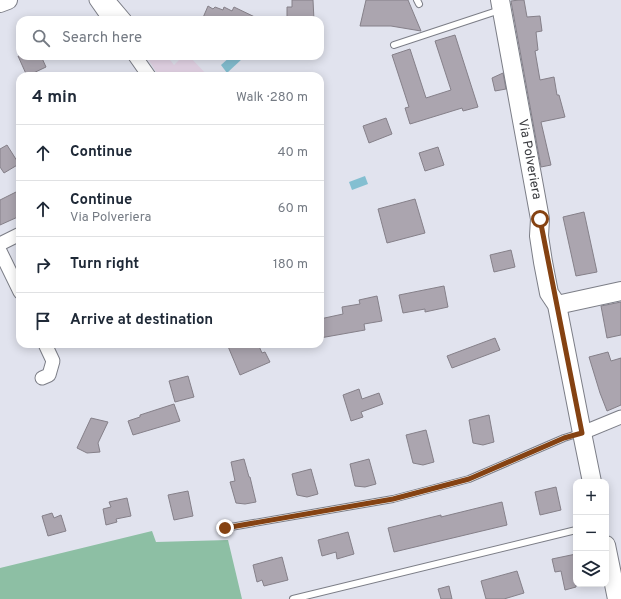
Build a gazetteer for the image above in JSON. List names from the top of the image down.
{
  "streets": {
    "street": ["Via Polveriera"]
  },
  "page": {
    "search": "Search here",
    "heading": ["4 min", "Walk · 280 m"],
    "list": [
      ["Continue", "40 m"],
      ["Continue", "Via Polveriera", "60 m"],
      ["Turn right", "180 m"],
      "Arrive at destination"
    ],
    "map_buttons": ["+", "−"]
  }
}
